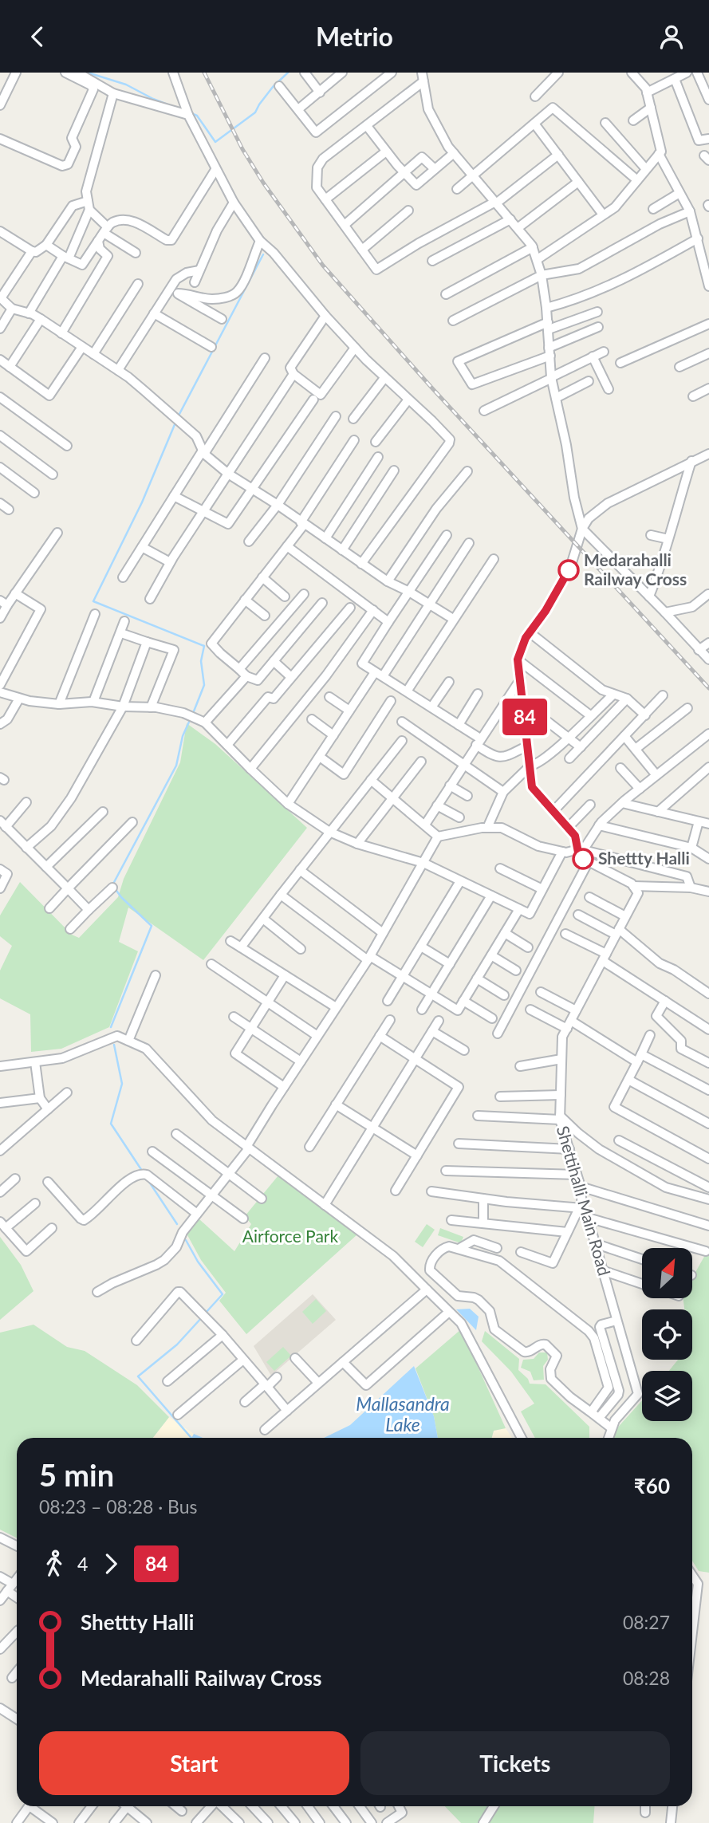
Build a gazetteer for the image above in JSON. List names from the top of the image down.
{
  "streets": {
    "street": ["Shettihalli Main Road"]
  },
  "water": ["Mallasandra Lake"],
  "parks": ["Airforce Park"],
  "places": ["Medarahalli Railway Cross", "Shettty Halli"],
  "lines": ["bus line 84"],
  "north": "top right",
  "page": {
    "header": "Metrio",
    "on_map": "84",
    "heading": ["5 min", "08:23 – 08:28 · Bus", "₹60"],
    "legs": ["4", "84"],
    "list": [
      {
        "name": "Shettty Halli",
        "value": "08:27"
      },
      {
        "name": "Medarahalli Railway Cross",
        "value": "08:28"
      }
    ],
    "buttons": ["Start", "Tickets"]
  }
}
